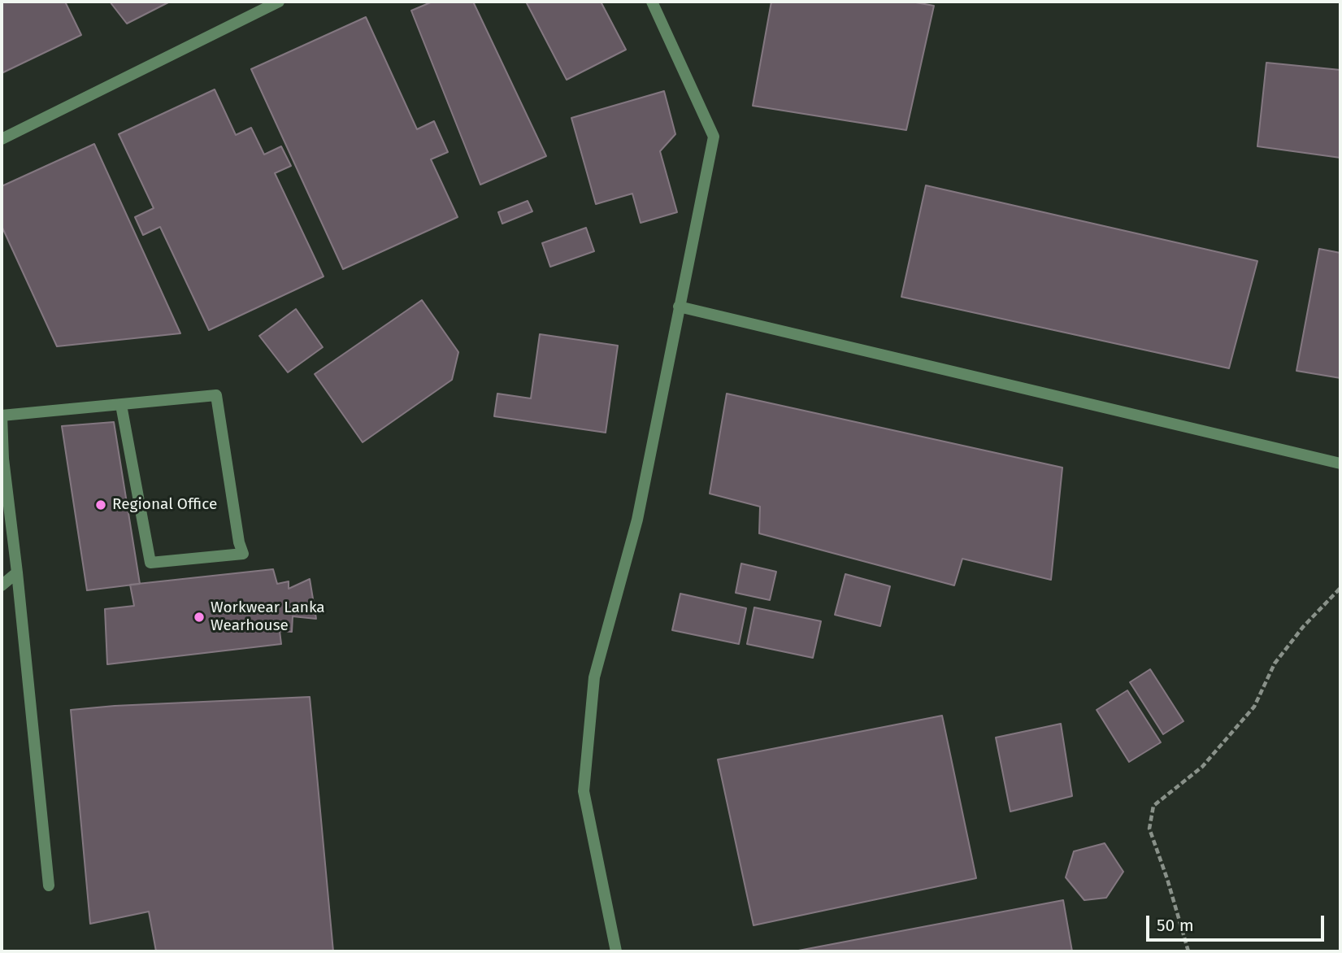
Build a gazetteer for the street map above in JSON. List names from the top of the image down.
{
  "places": ["Regional Office", "Workwear Lanka Wearhouse"],
  "scale_bar": "50 m"
}
